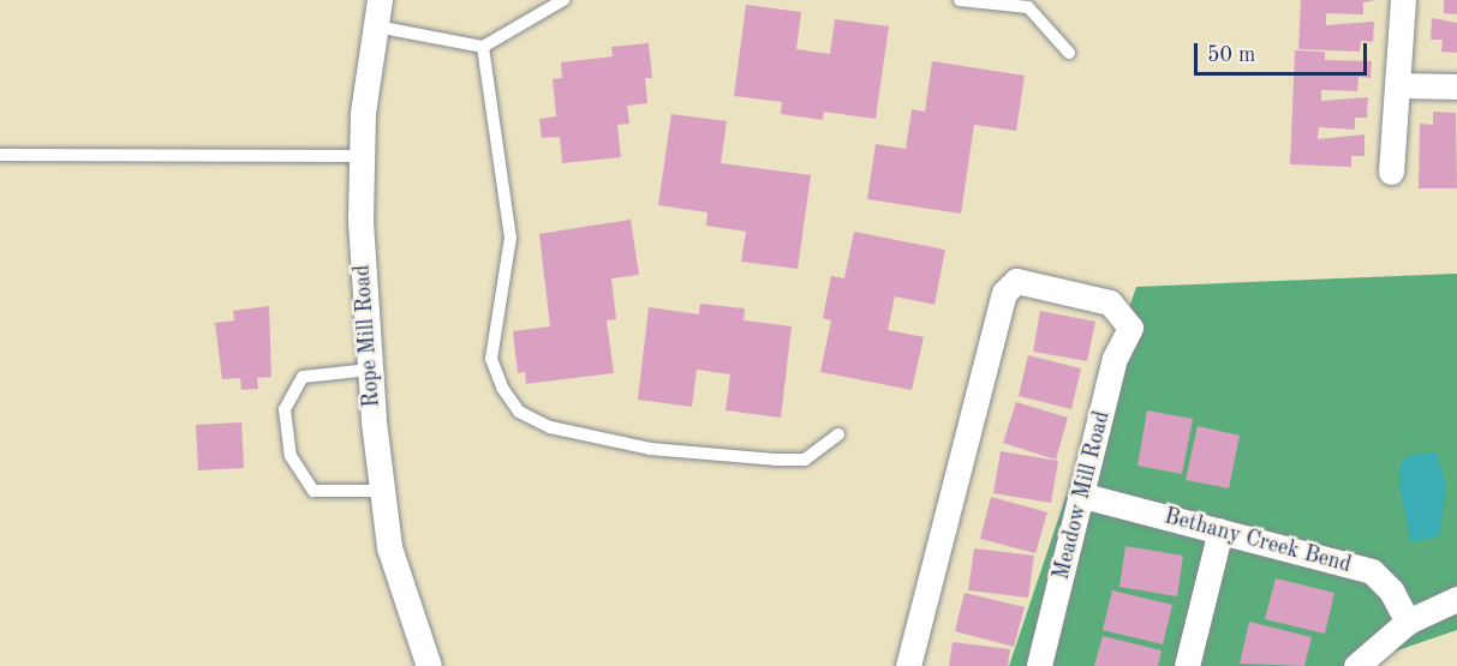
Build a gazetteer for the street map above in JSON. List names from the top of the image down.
{
  "streets": {
    "street": ["Rope Mill Road", "Meadow Mill Road", "Bethany Creek Bend"]
  },
  "crossings": [
    ["Meadow Mill Road", "Bethany Creek Bend"]
  ],
  "scale_bar": "50 m"
}
